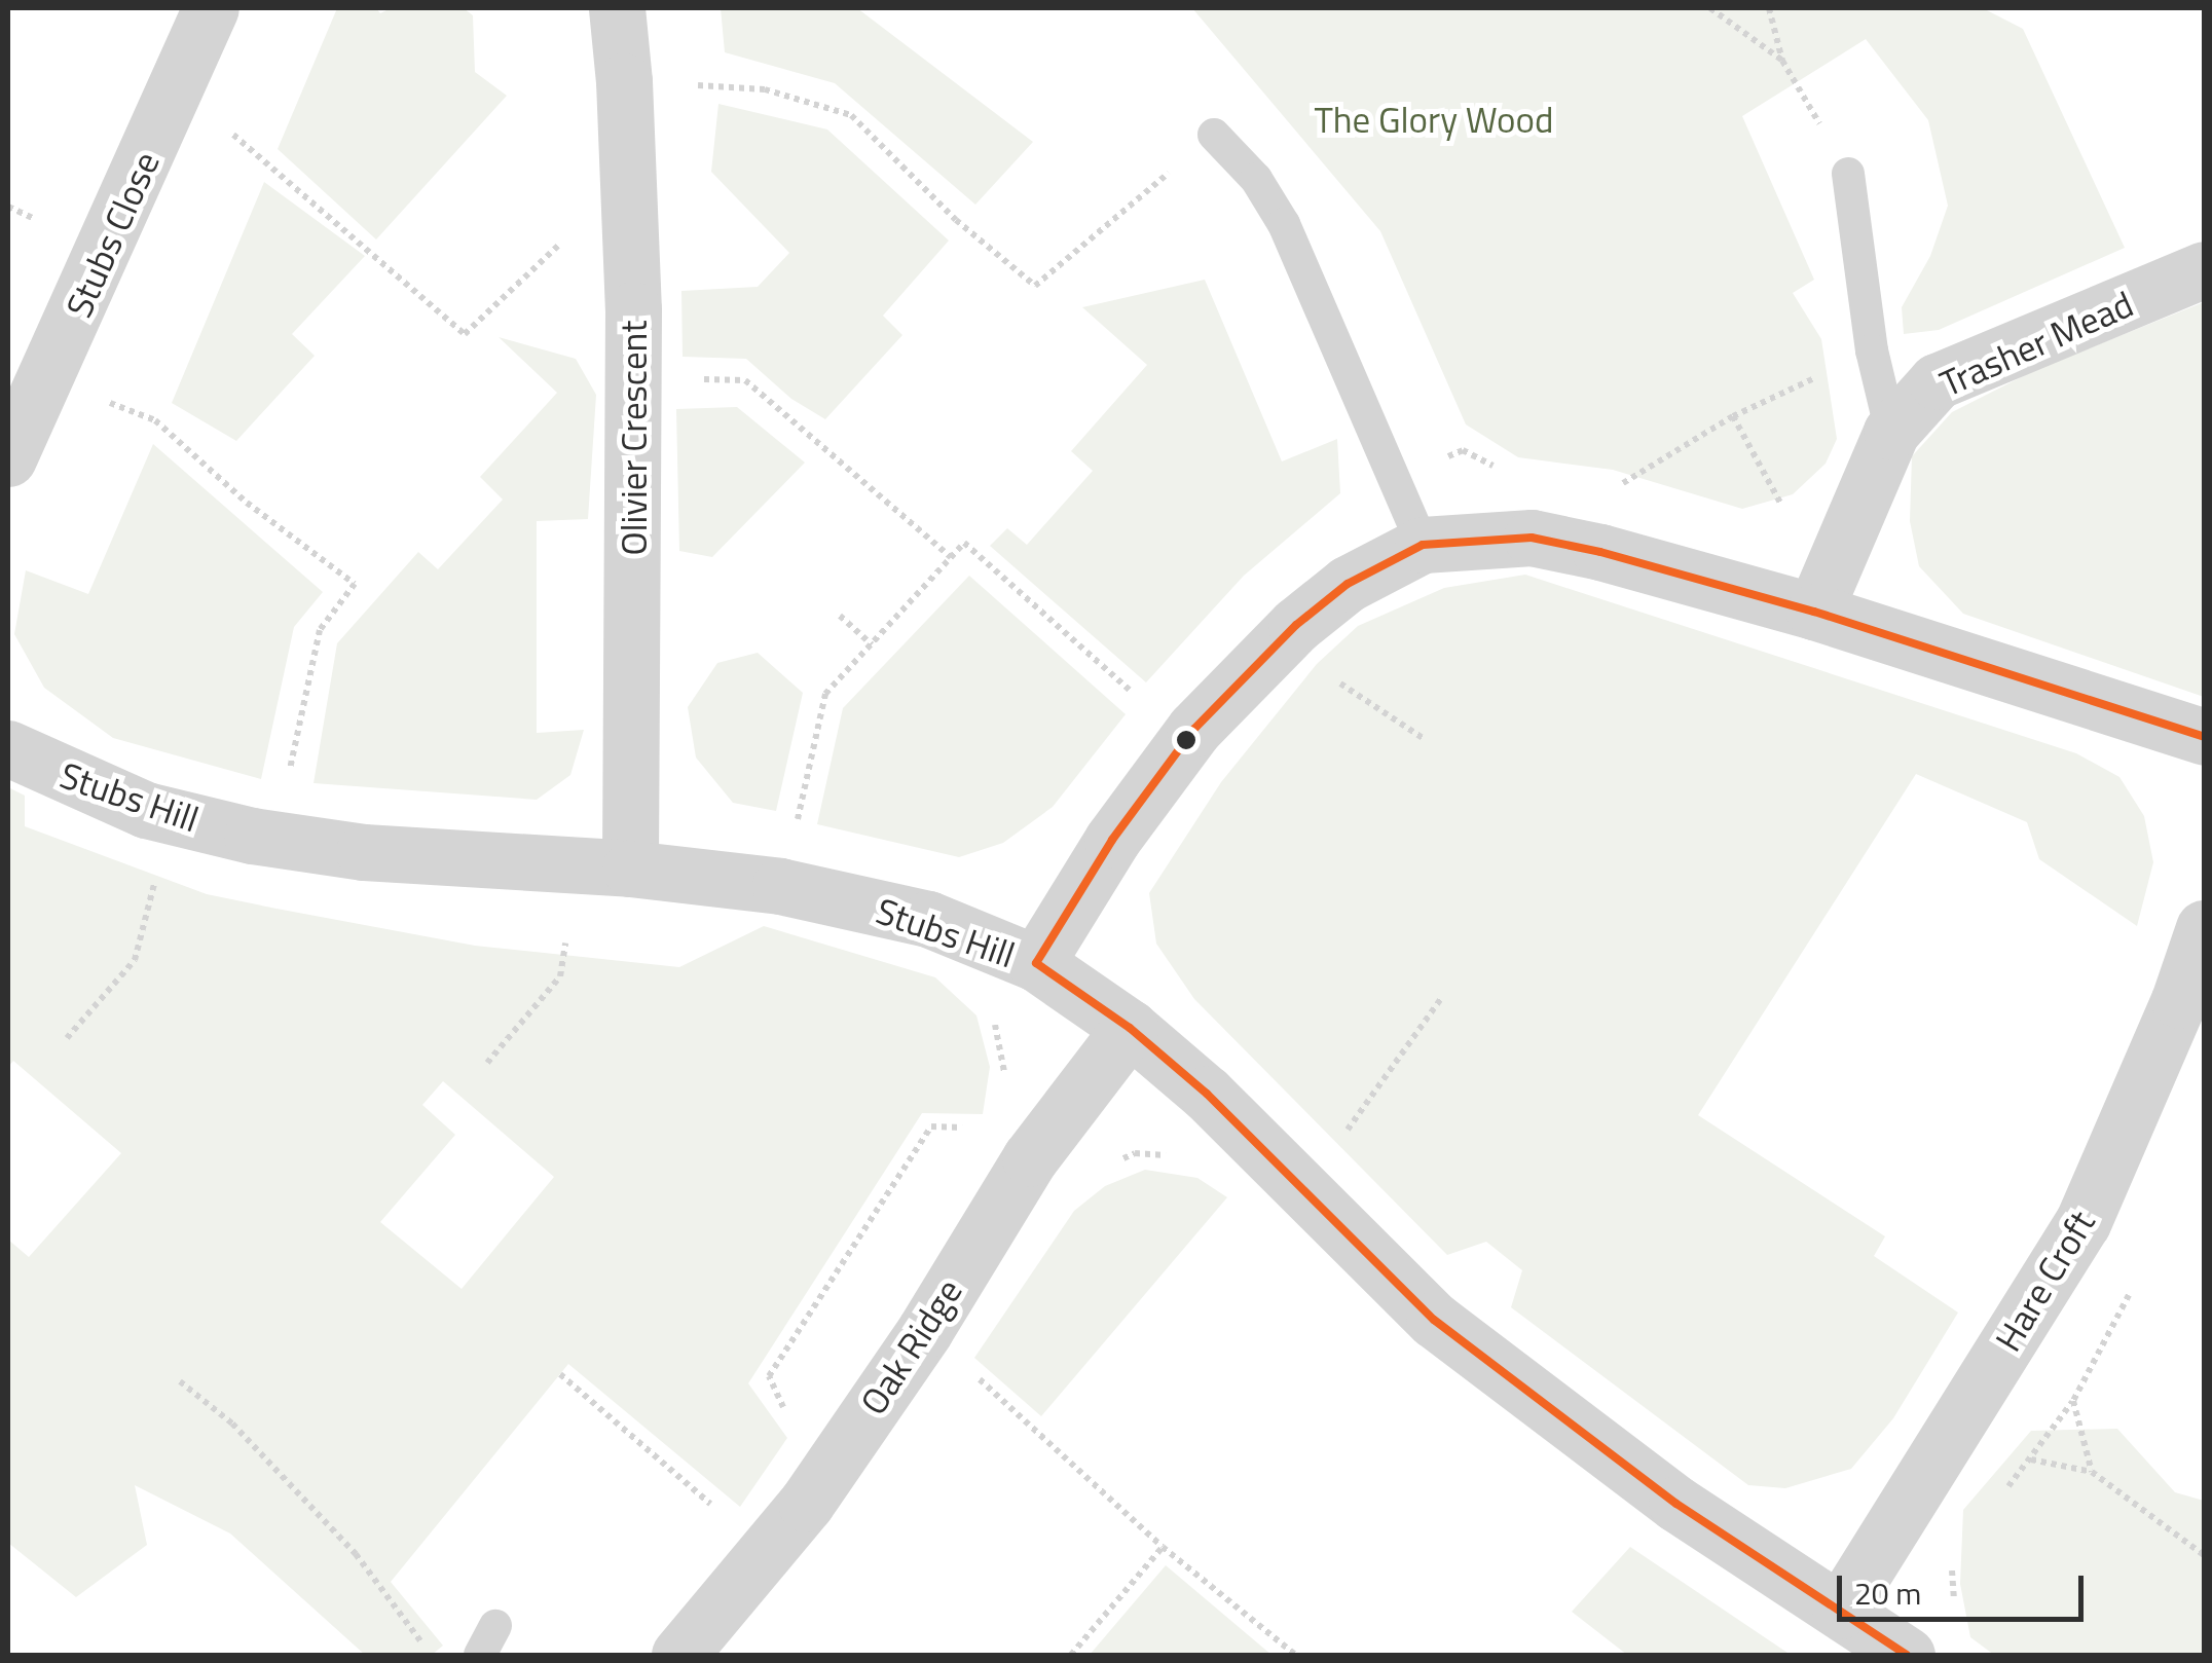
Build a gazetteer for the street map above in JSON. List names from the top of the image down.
{
  "streets": {
    "street": [
      "Stubs Close",
      "Trasher Mead",
      "Olivier Crescent",
      "Stubs Hill",
      "Hare Croft",
      "Oak Ridge"
    ]
  },
  "crossings": [
    ["Olivier Crescent", "Stubs Hill"],
    ["Stubs Hill", "Hare Croft"],
    ["Stubs Hill", "Oak Ridge"]
  ],
  "parks": ["The Glory Wood"],
  "scale_bar": "20 m"
}
